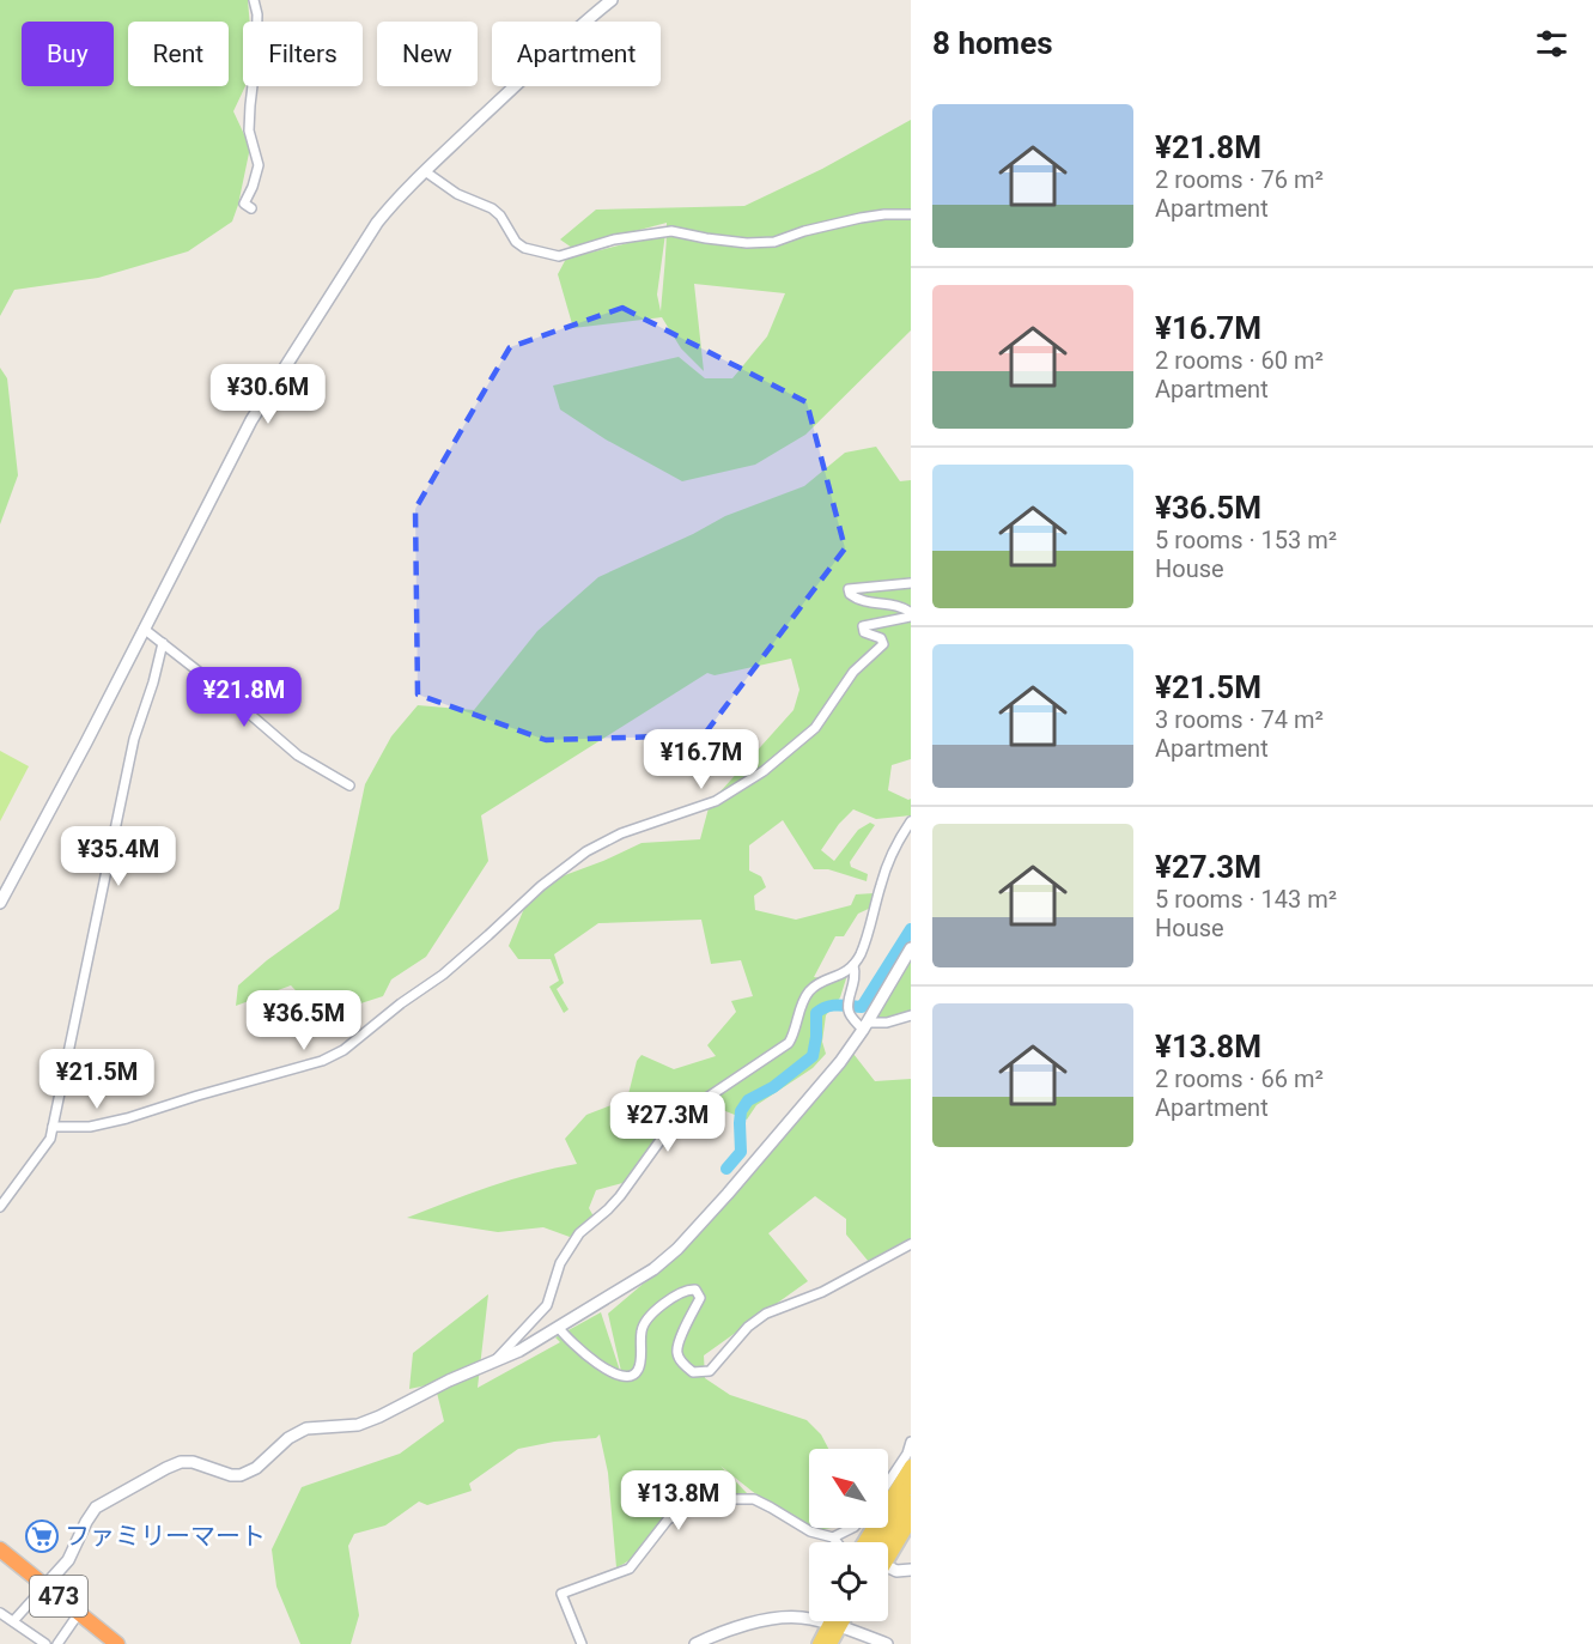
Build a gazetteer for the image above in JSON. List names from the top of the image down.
{
  "streets": {
    "highway": ["473"]
  },
  "places": {
    "supermarket": ["ファミリーマート"]
  },
  "north": "top left",
  "page": {
    "heading": "8 homes",
    "chip": [
      "Buy",
      "Rent",
      "Filters",
      "New",
      "Apartment"
    ],
    "list": [
      {
        "name": "¥21.8M",
        "note": "2 rooms · 76 m² · Apartment"
      },
      {
        "name": "¥16.7M",
        "note": "2 rooms · 60 m² · Apartment"
      },
      {
        "name": "¥36.5M",
        "note": "5 rooms · 153 m² · House"
      },
      {
        "name": "¥21.5M",
        "note": "3 rooms · 74 m² · Apartment"
      },
      {
        "name": "¥27.3M",
        "note": "5 rooms · 143 m² · House"
      },
      {
        "name": "¥13.8M",
        "note": "2 rooms · 66 m² · Apartment"
      }
    ],
    "price": [
      "¥30.6M",
      "¥21.8M",
      "¥16.7M",
      "¥35.4M",
      "¥36.5M",
      "¥21.5M",
      "¥27.3M",
      "¥13.8M"
    ]
  }
}
